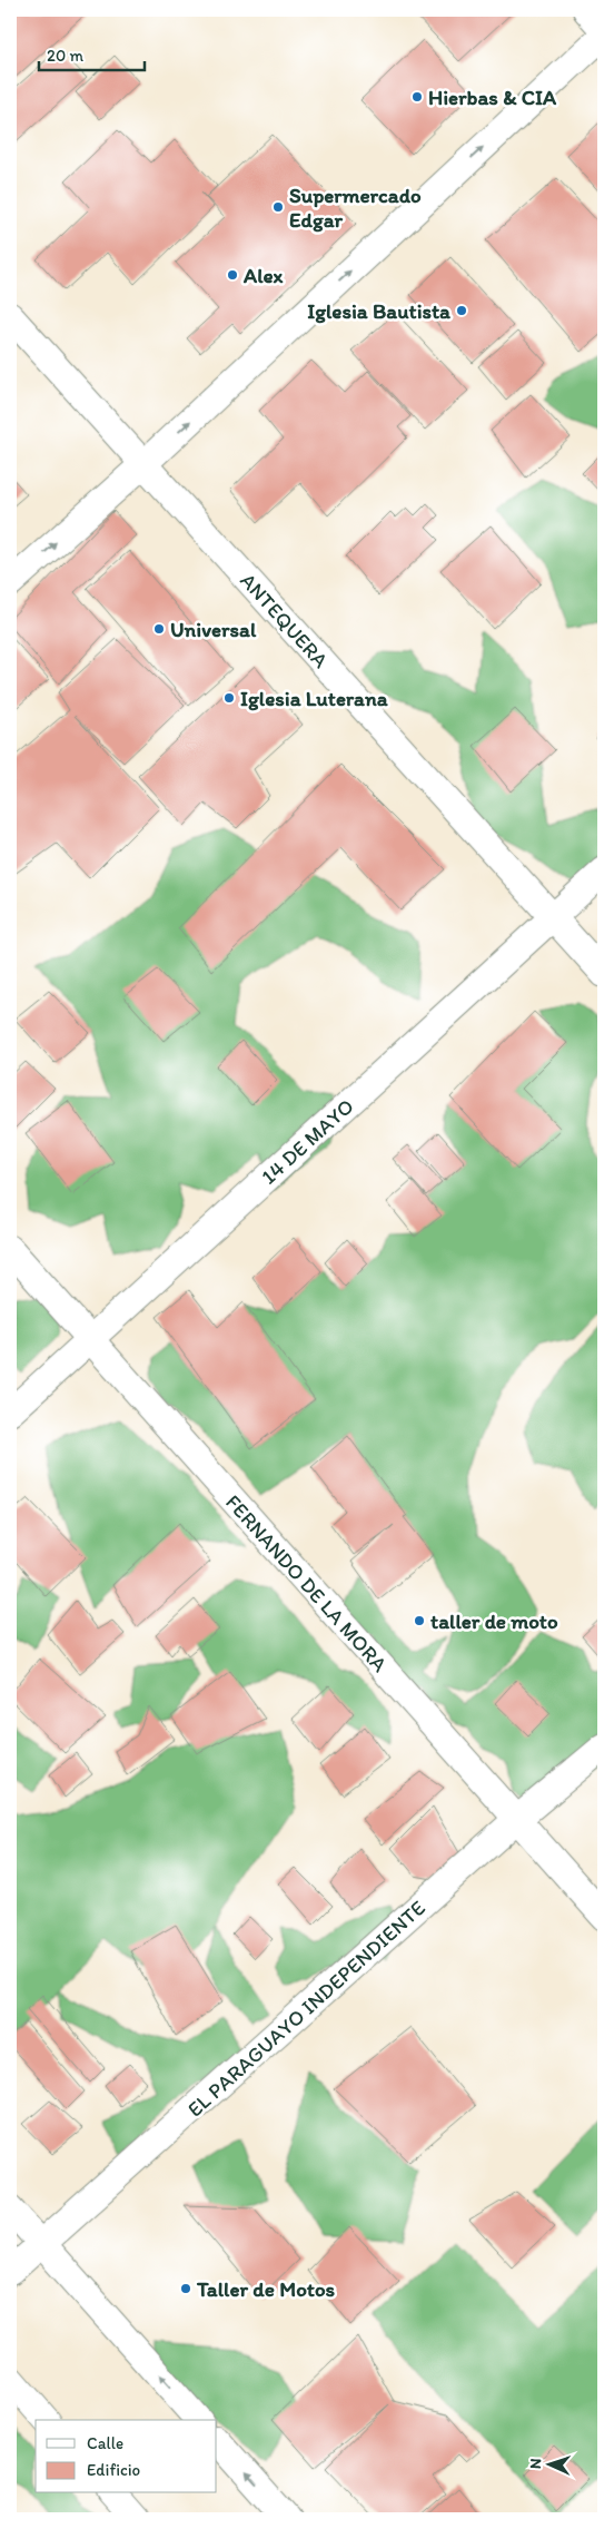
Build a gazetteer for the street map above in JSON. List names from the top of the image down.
{
  "streets": {
    "street": [
      "ANTEQUERA",
      "14 DE MAYO",
      "FERNANDO DE LA MORA",
      "EL PARAGUAYO INDEPENDIENTE"
    ]
  },
  "crossings": [
    ["ANTEQUERA", "14 DE MAYO"],
    ["14 DE MAYO", "FERNANDO DE LA MORA"],
    ["FERNANDO DE LA MORA", "EL PARAGUAYO INDEPENDIENTE"]
  ],
  "places": [
    "Hierbas & CIA",
    "Supermercado Edgar",
    "Alex",
    "Iglesia Bautista",
    "Universal",
    "Iglesia Luterana",
    "taller de moto",
    "Taller de Motos"
  ],
  "legend": ["Calle", "Edificio"],
  "scale_bar": "20 m",
  "north": "left"
}
